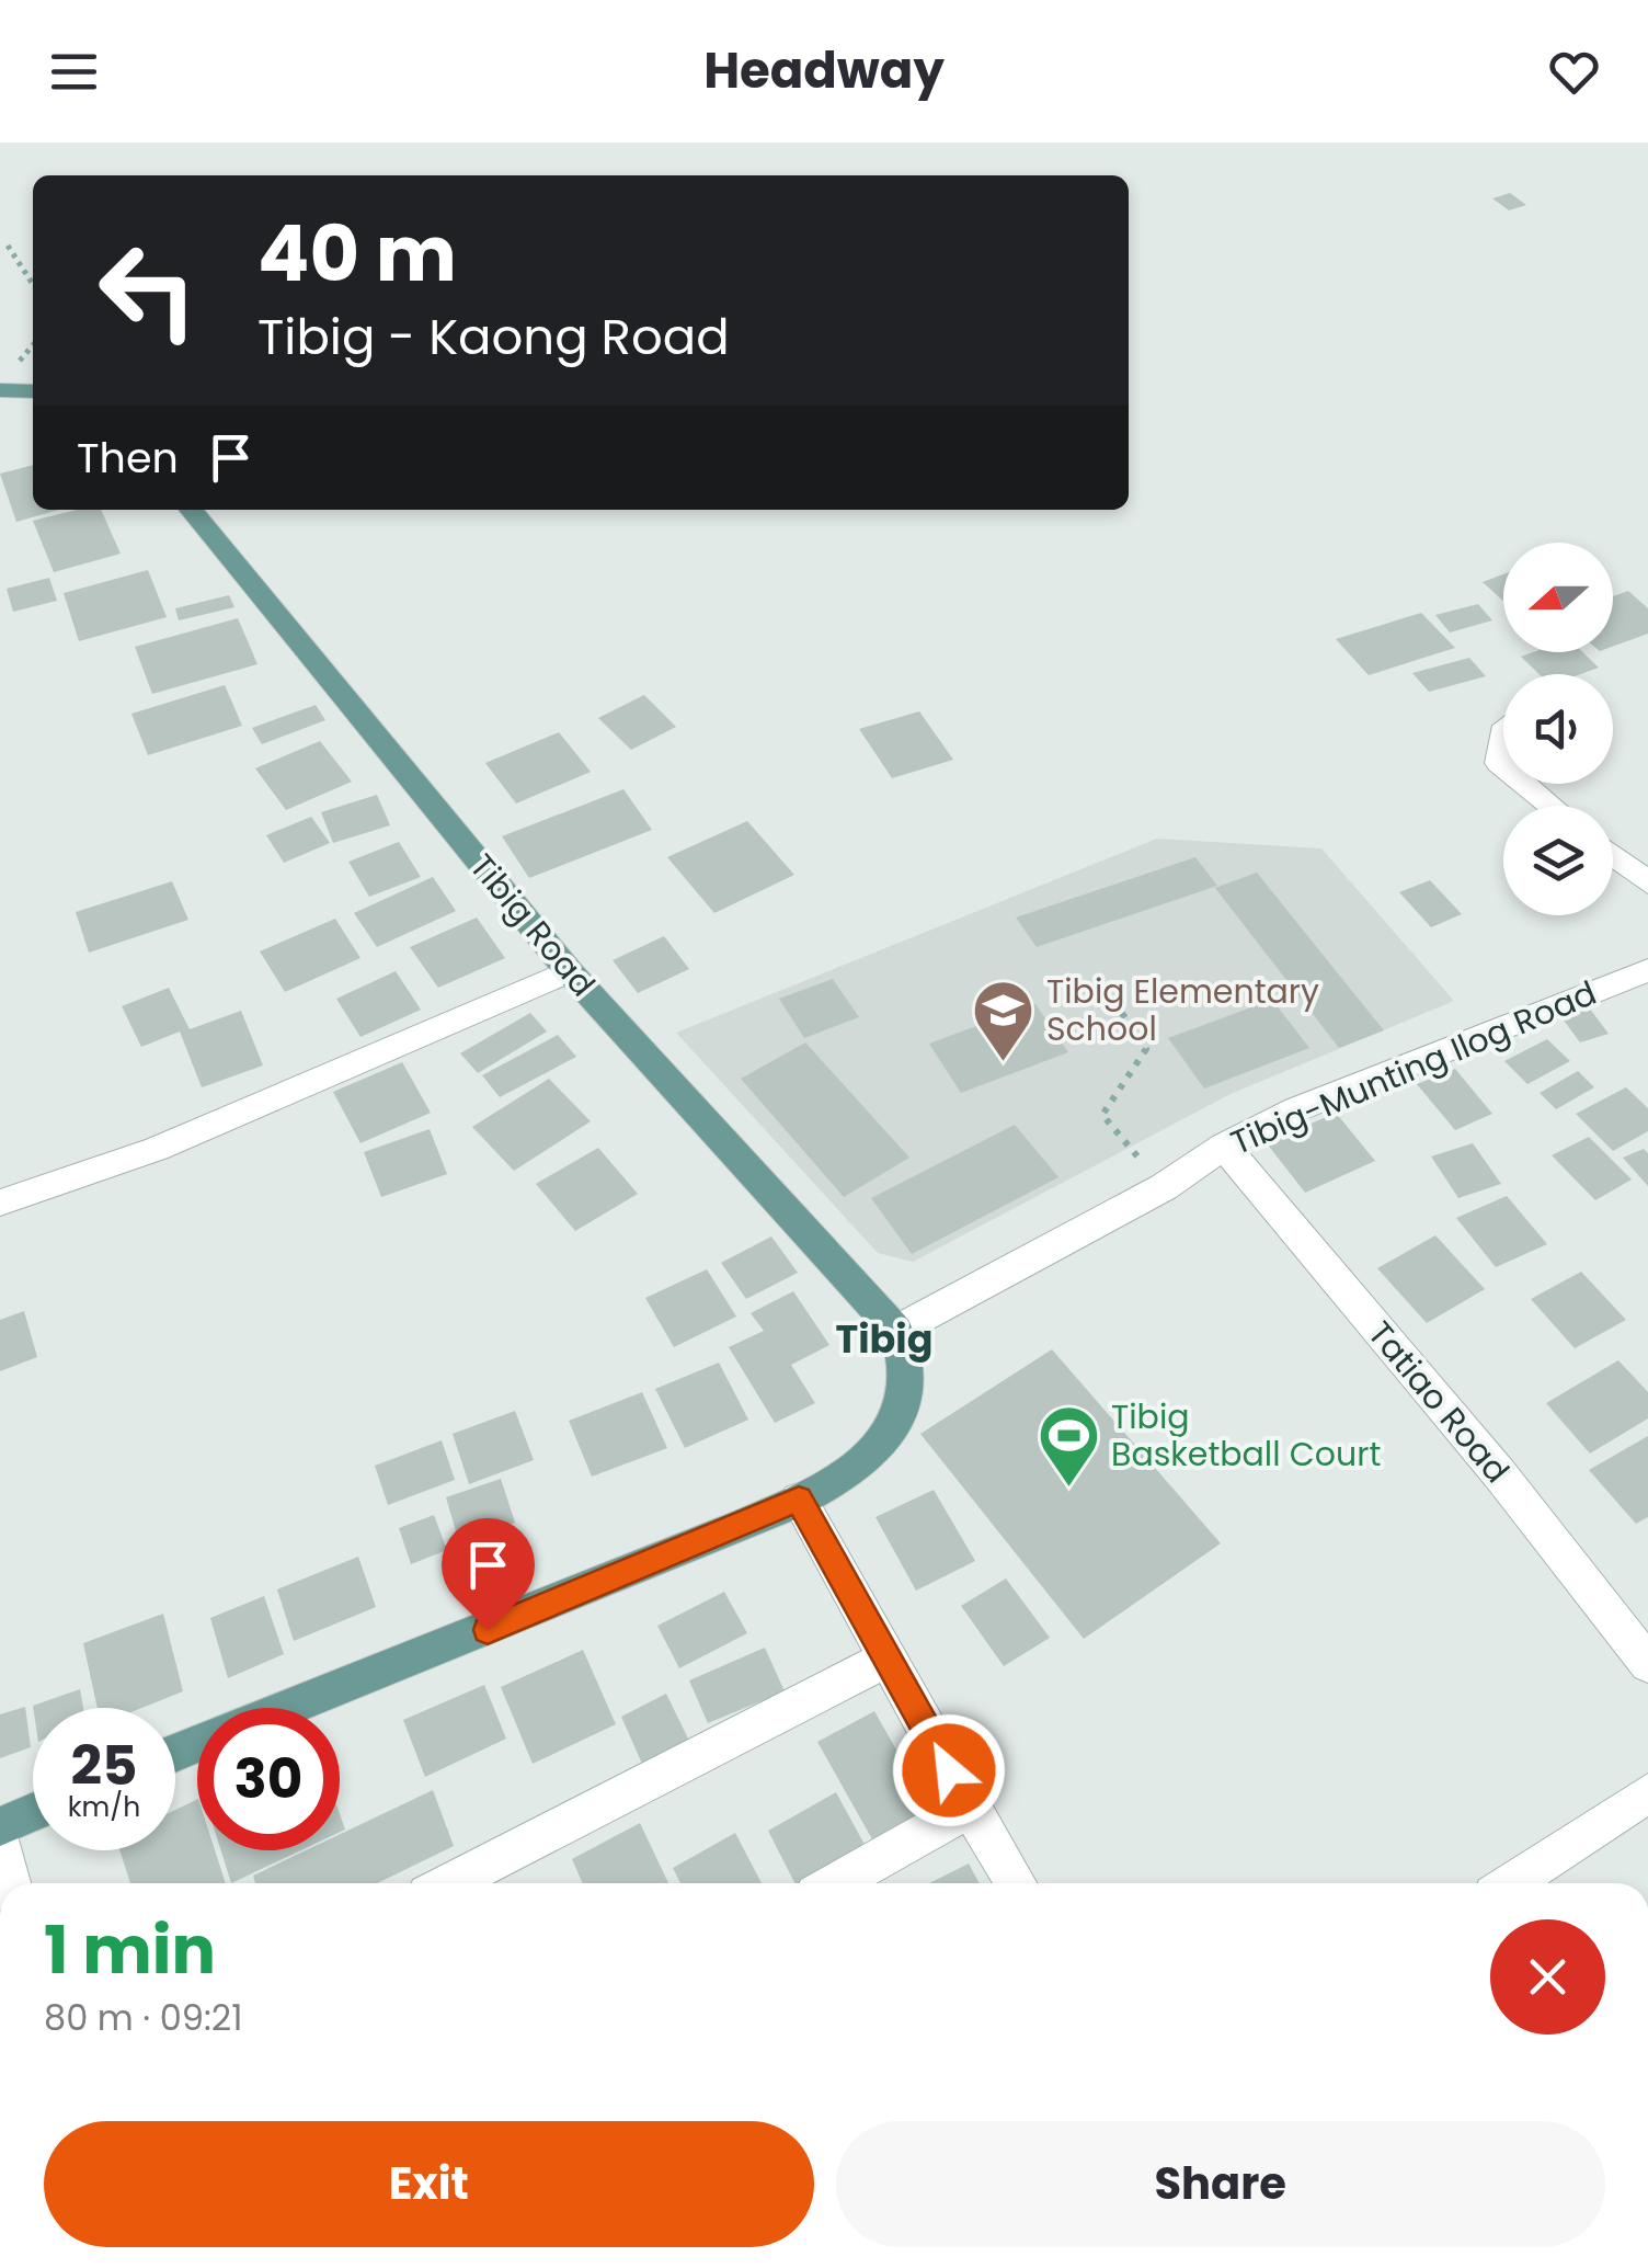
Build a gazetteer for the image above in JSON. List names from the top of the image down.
{
  "streets": {
    "main road": ["Tibig Road"],
    "street": ["Tibig-Munting Ilog Road", "Tatiao Road"]
  },
  "crossings": [
    ["Tibig Road", "Tibig-Munting Ilog Road"],
    ["Tibig-Munting Ilog Road", "Tatiao Road"]
  ],
  "districts": ["Tibig"],
  "places": {
    "school or university": ["Tibig Elementary School"],
    "sports": ["Tibig Basketball Court"]
  },
  "north": "left",
  "page": {
    "header": "Headway",
    "turn": ["40 m", "Tibig - Kaong Road"],
    "then": "Then",
    "speed": "25 km/h",
    "limit": "30",
    "heading": ["1 min", "80 m · 09:21"],
    "buttons": ["Exit", "Share"]
  }
}
